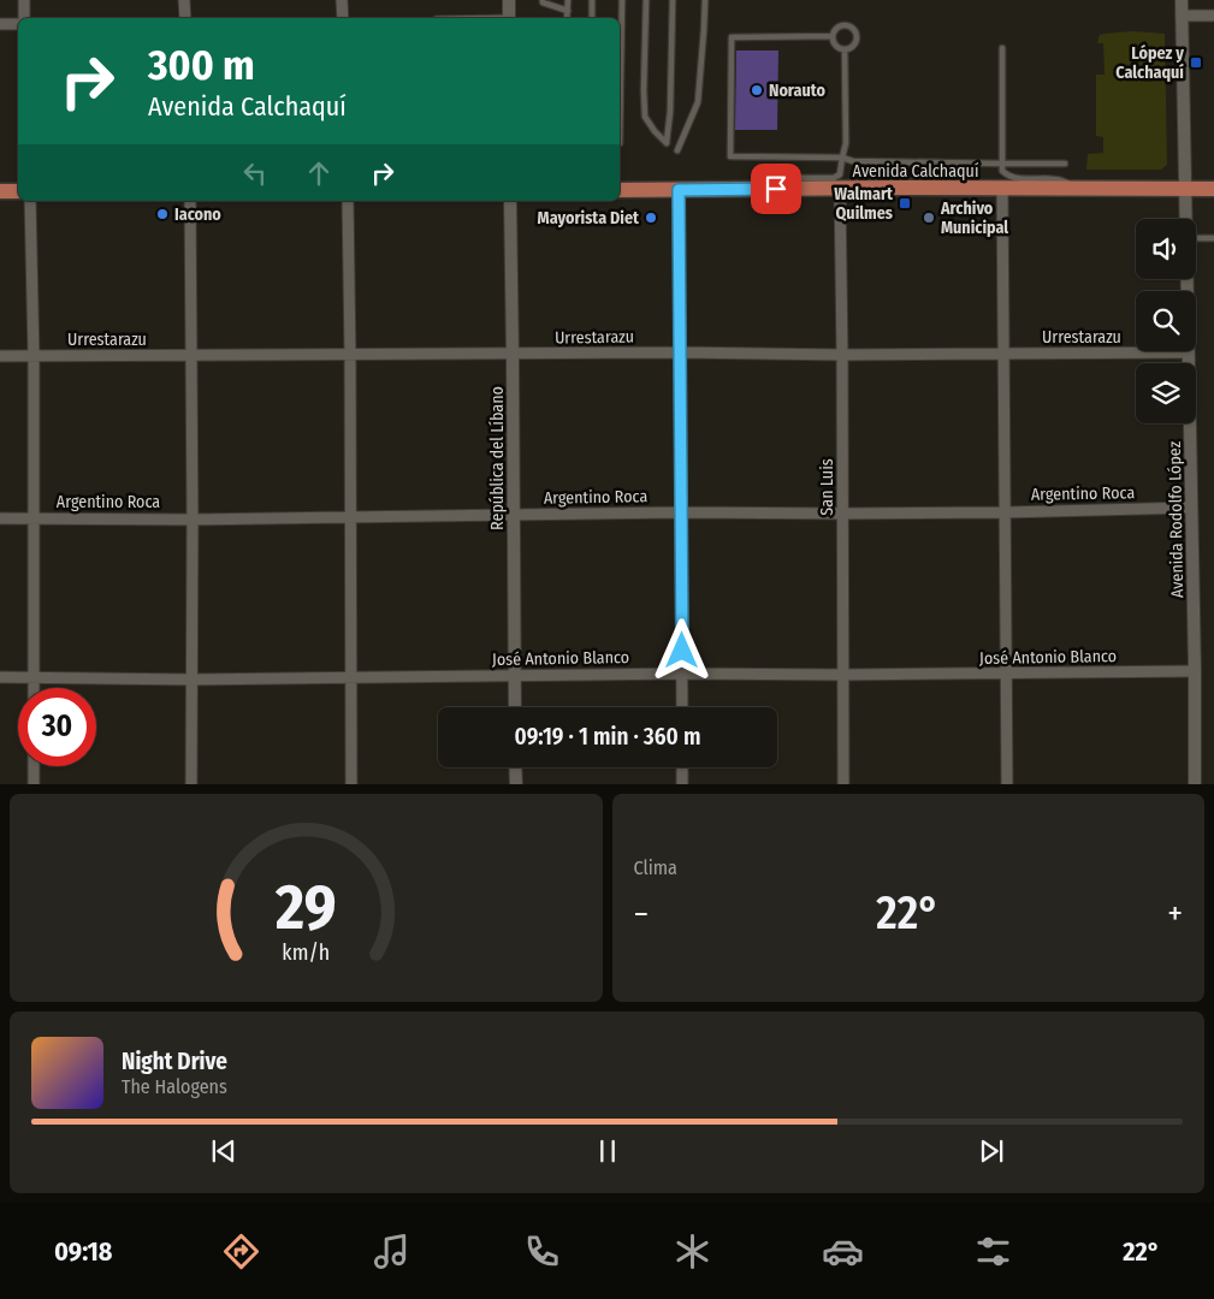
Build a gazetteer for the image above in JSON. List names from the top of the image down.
{
  "streets": {
    "main road": ["Avenida Calchaquí"],
    "street": [
      "Urrestarazu",
      "República del Líbano",
      "San Luis",
      "Argentino Roca",
      "Avenida Rodolfo López",
      "José Antonio Blanco"
    ]
  },
  "crossings": [
    ["Avenida Calchaquí", "San Luis"],
    ["Avenida Calchaquí", "Avenida Rodolfo López"],
    ["Urrestarazu", "República del Líbano"],
    ["Urrestarazu", "San Luis"],
    ["Urrestarazu", "Avenida Rodolfo López"],
    ["República del Líbano", "Argentino Roca"],
    ["República del Líbano", "José Antonio Blanco"],
    ["San Luis", "Argentino Roca"],
    ["San Luis", "José Antonio Blanco"],
    ["Argentino Roca", "Avenida Rodolfo López"],
    ["Avenida Rodolfo López", "José Antonio Blanco"]
  ],
  "places": {
    "transit": ["López y Calchaquí", "Walmart Quilmes"],
    "other": [
      "Norauto",
      "Iacono",
      "Mayorista Diet",
      "Archivo Municipal"
    ]
  },
  "page": {
    "turn": ["300 m", "Avenida Calchaquí"],
    "limit": "30",
    "trip": "09:19 · 1 min · 360 m",
    "tile": "Clima",
    "heat": ["−", "22°", "+"],
    "song": ["Night Drive", "The Halogens"],
    "tabs": ["09:18", "22°"],
    "gauge": ["29", "km/h"]
  }
}
